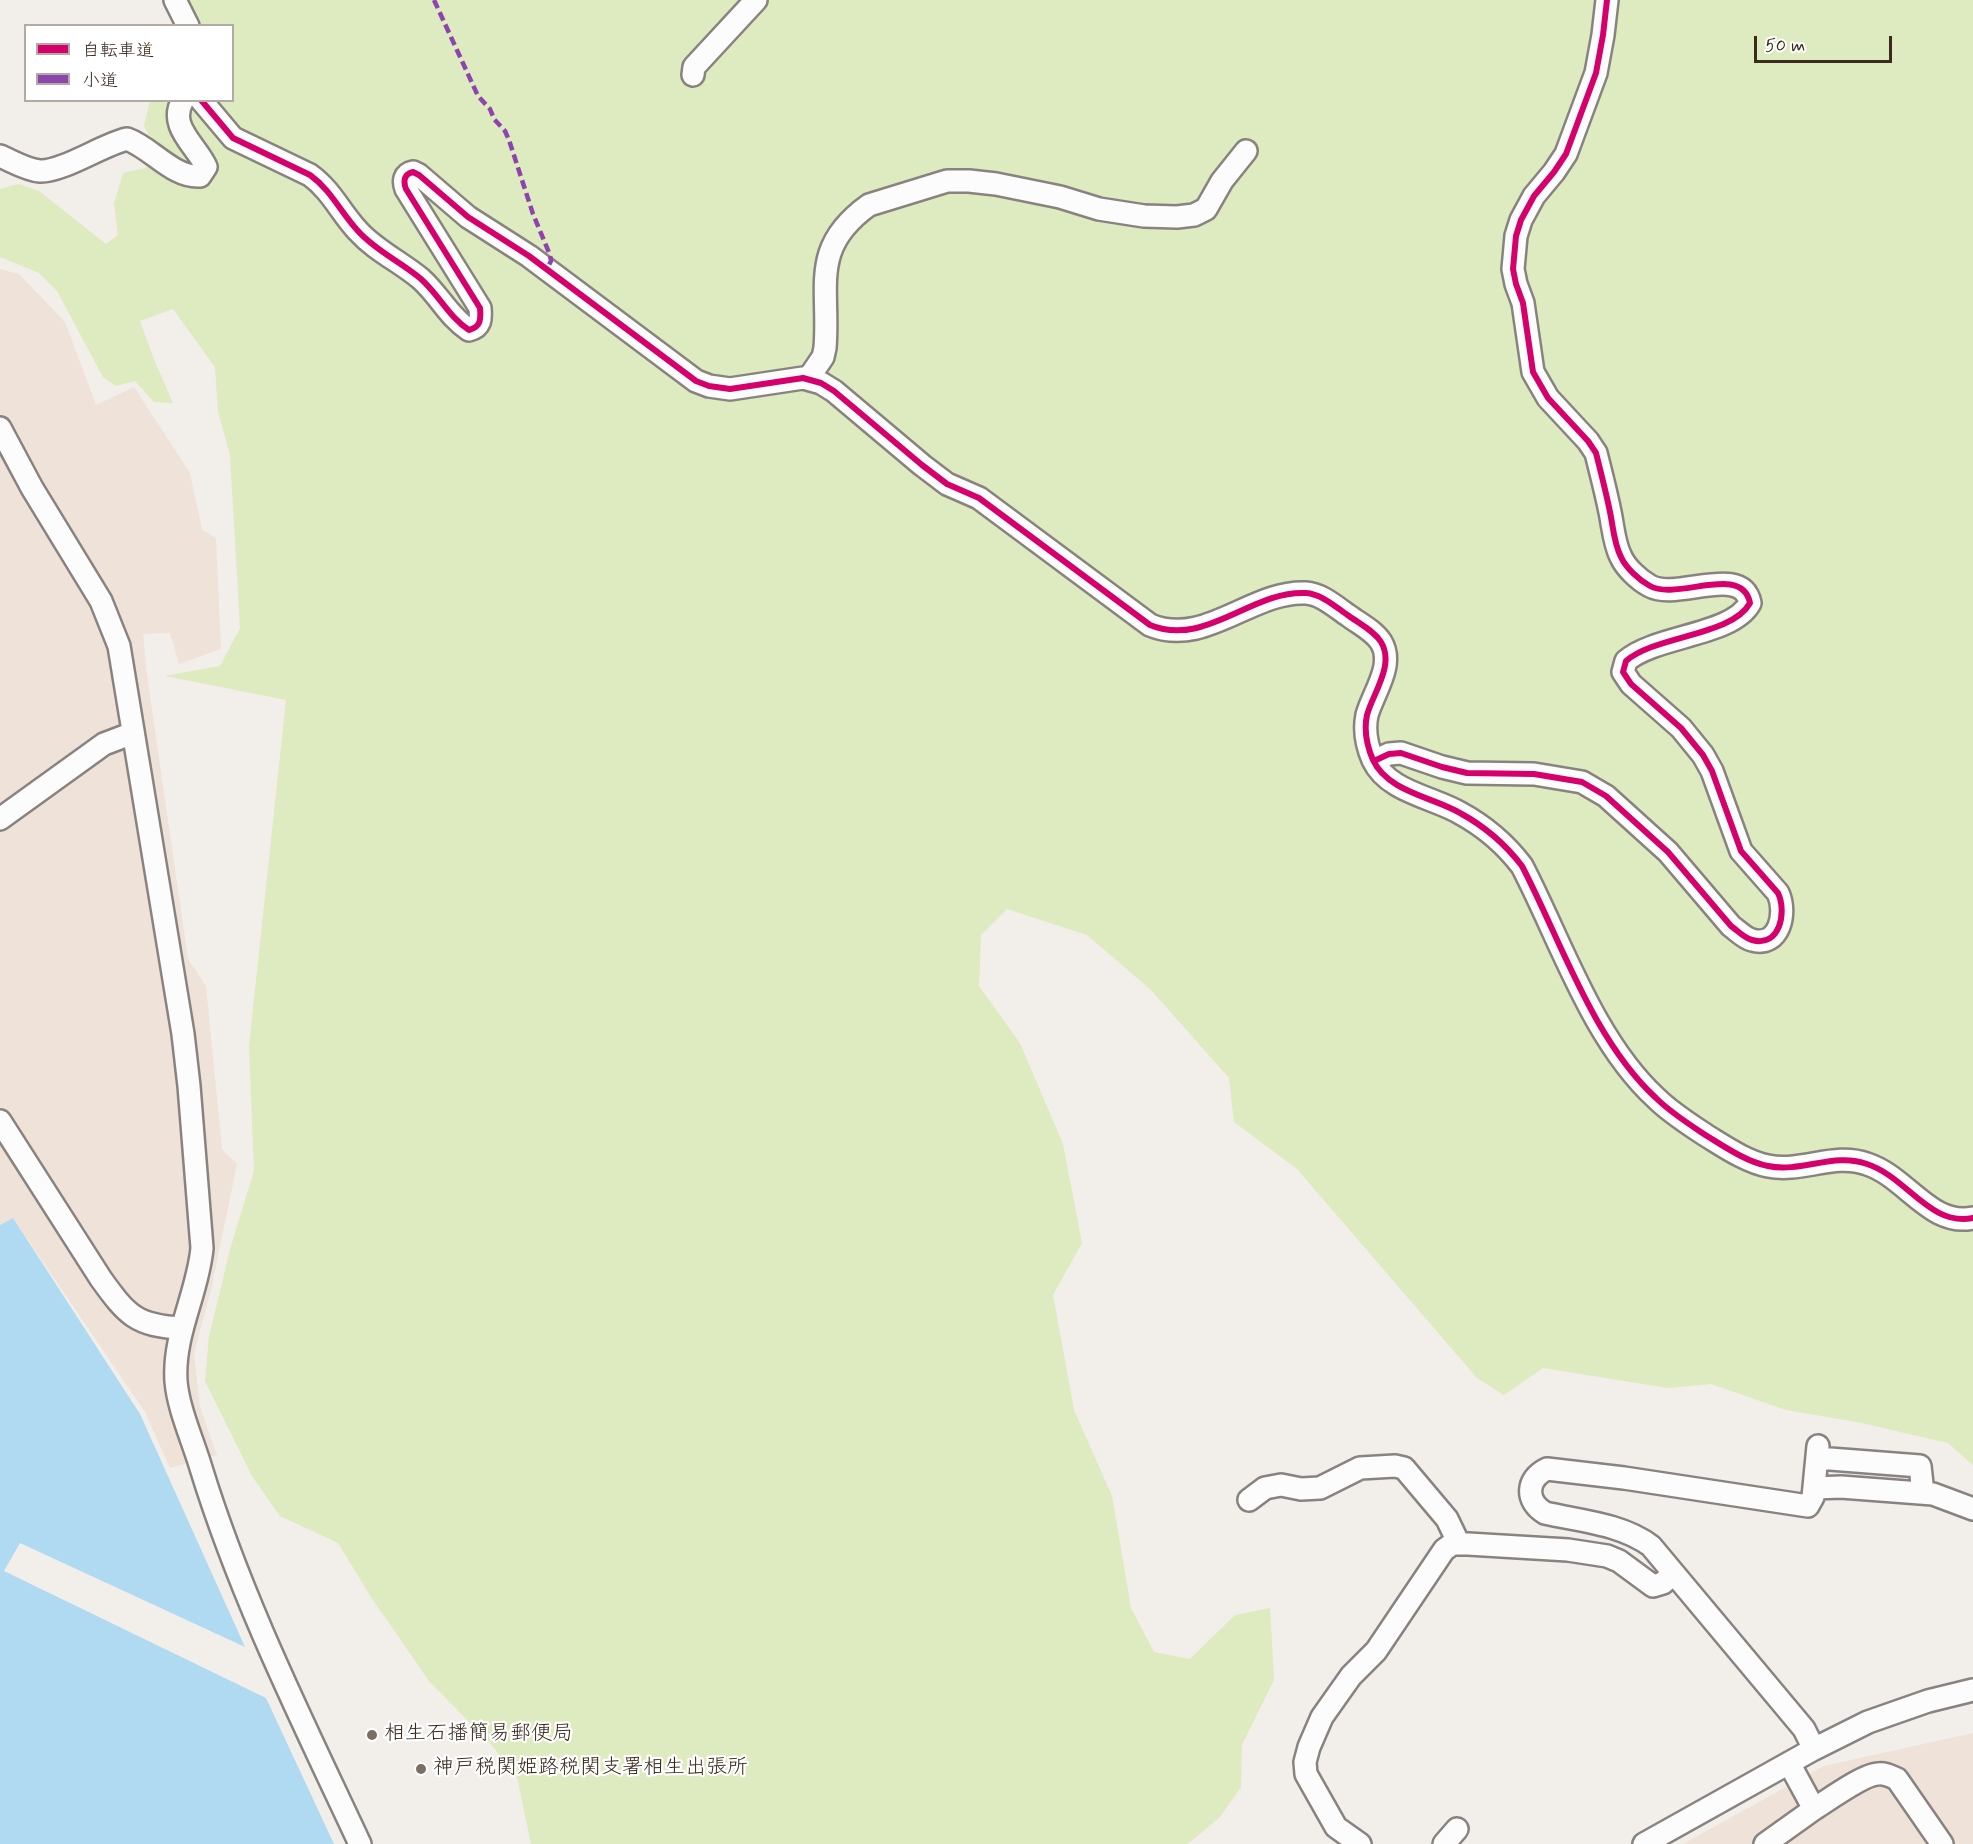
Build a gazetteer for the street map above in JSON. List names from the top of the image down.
{
  "places": ["相生石播簡易郵便局", "神戸税関姫路税関支署相生出張所"],
  "legend": ["自転車道", "小道"],
  "scale_bar": "50 m"
}
